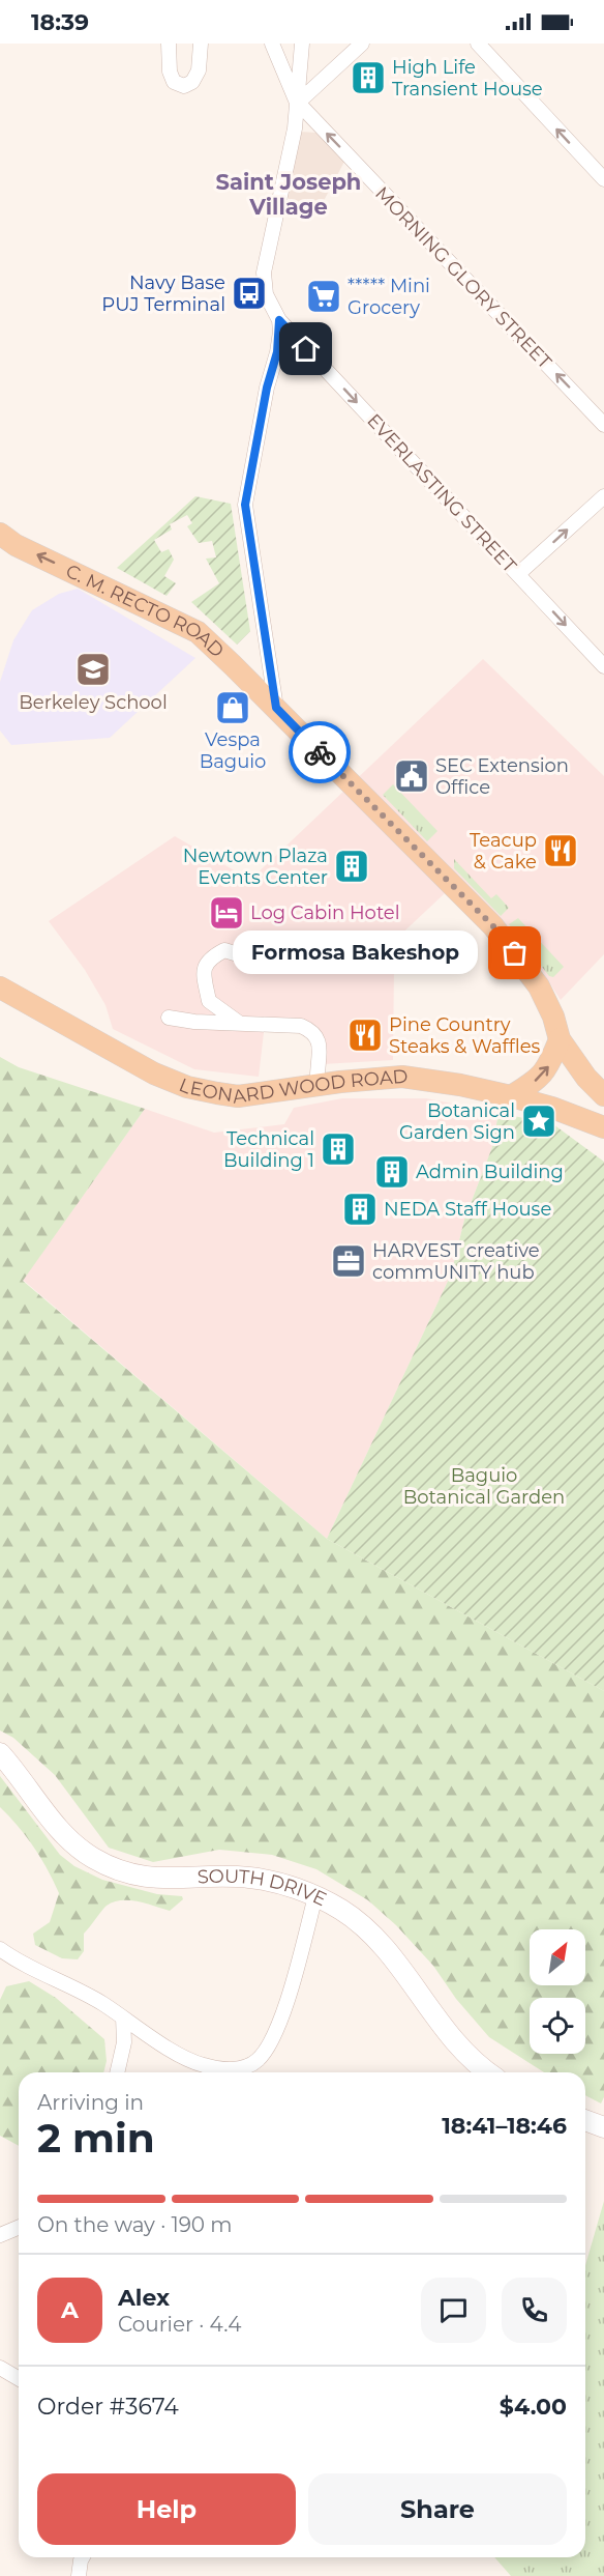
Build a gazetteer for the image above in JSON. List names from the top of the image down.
{
  "streets": {
    "main road": ["C. M. RECTO ROAD", "LEONARD WOOD ROAD", "SOUTH DRIVE"],
    "street": ["MORNING GLORY STREET", "EVERLASTING STREET"]
  },
  "one_way": ["MORNING GLORY STREET", "EVERLASTING STREET", "C. M. RECTO ROAD"],
  "districts": ["Saint Joseph Village"],
  "parks": ["Baguio Botanical Garden"],
  "places": {
    "building": [
      "High Life Transient House",
      "Newtown Plaza Events Center",
      "Technical Building 1",
      "Admin Building",
      "NEDA Staff House"
    ],
    "bus stop": ["Navy Base PUJ Terminal"],
    "supermarket": ["***** Mini Grocery"],
    "school or university": ["Berkeley School"],
    "shop": ["Vespa Baguio"],
    "public building": ["SEC Extension Office"],
    "restaurant": ["Teacup & Cake", "Pine Country Steaks & Waffles"],
    "hotel": ["Log Cabin Hotel"],
    "other": ["Formosa Bakeshop"],
    "place": ["Botanical Garden Sign"],
    "office": ["HARVEST creative commUNITY hub"]
  },
  "north": "top right",
  "page": {
    "status": "18:39",
    "bubble": "Formosa Bakeshop",
    "heading": ["2 min", "Arriving in", "18:41–18:46"],
    "panel": [
      "Alex",
      "Courier · 4.4",
      "Order #3674",
      "$4.00"
    ],
    "bar": "On the way · 190 m",
    "round": "A",
    "buttons": ["Help", "Share"]
  }
}
